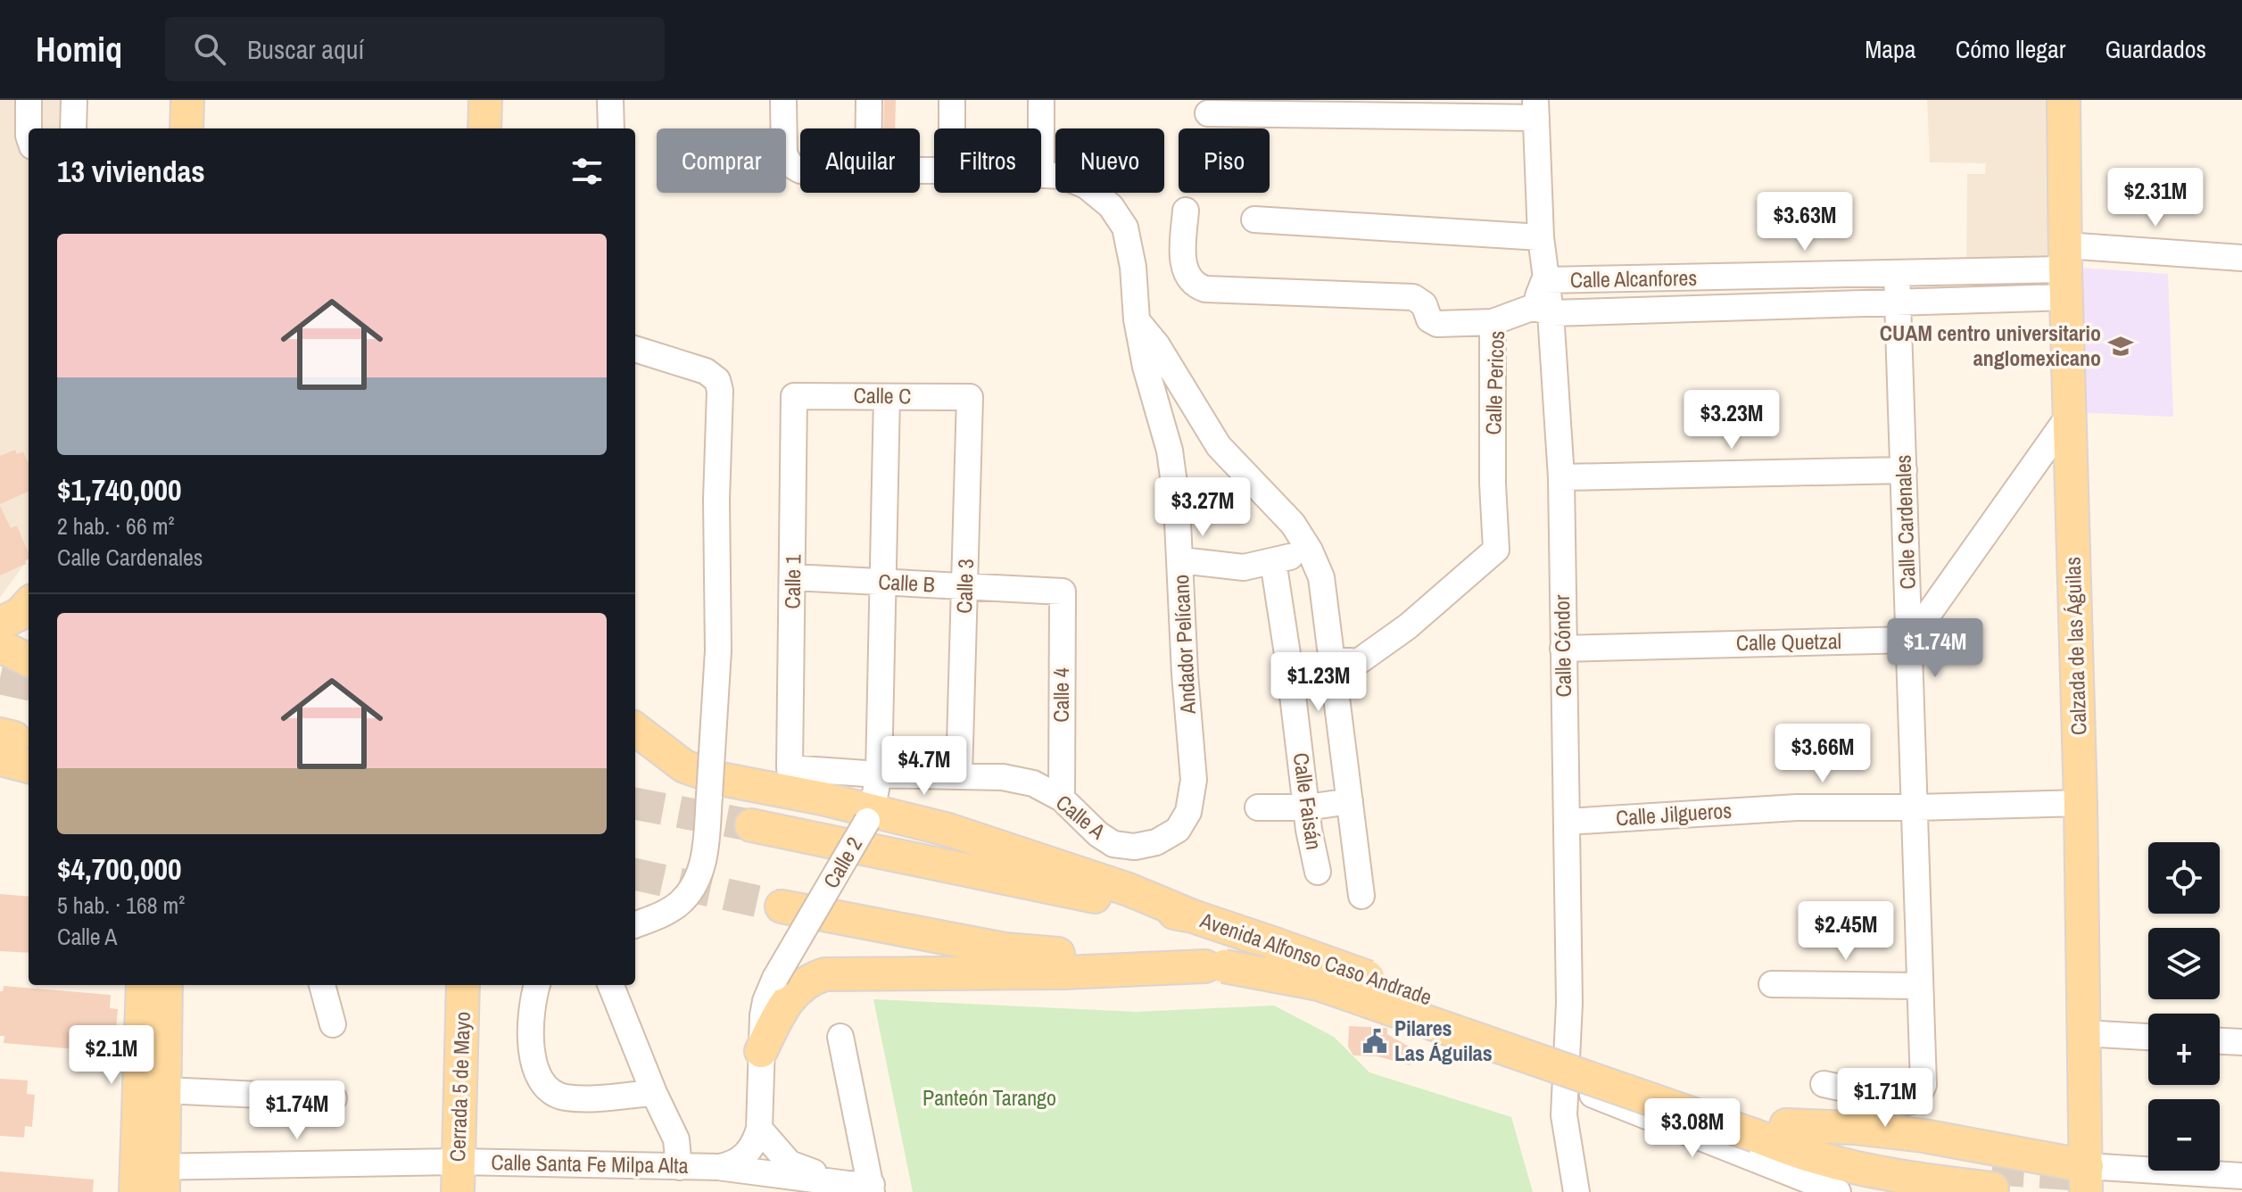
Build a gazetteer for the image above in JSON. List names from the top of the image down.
{
  "streets": {
    "main road": ["Calzada de las Águilas", "Avenida Alfonso Caso Andrade", "Cerrada 5 de Mayo"],
    "street": [
      "Calle Alcanfores",
      "Calle Pericos",
      "Calle C",
      "Calle Cardenales",
      "Calle 1",
      "Calle B",
      "Calle 3",
      "Calle Quetzal",
      "Andador Pelícano",
      "Calle Cóndor",
      "Calle 4",
      "Calle Faisán",
      "Calle Jilgueros",
      "Calle A",
      "Calle 2",
      "Calle Santa Fe Milpa Alta"
    ]
  },
  "crossings": [
    ["Calle Alcanfores", "Calle Pericos"],
    ["Calle Alcanfores", "Calle Cardenales"],
    ["Calle Alcanfores", "Calle Cóndor"],
    ["Calle Alcanfores", "Calzada de las Águilas"],
    ["Calle Pericos", "Calle Cóndor"],
    ["Calle C", "Calle 1"],
    ["Calle C", "Calle 3"],
    ["Calle C", "Calle 2"],
    ["Calle Cardenales", "Calle Quetzal"],
    ["Calle Cardenales", "Calle Jilgueros"],
    ["Calle 1", "Calle B"],
    ["Calle 1", "Calle A"],
    ["Calle B", "Calle 3"],
    ["Calle B", "Calle 4"],
    ["Calle B", "Calle 2"],
    ["Calle 3", "Calle A"],
    ["Calle Quetzal", "Calle Cóndor"],
    ["Andador Pelícano", "Calle A"],
    ["Calle Cóndor", "Calle Jilgueros"],
    ["Calzada de las Águilas", "Calle Jilgueros"],
    ["Calle 4", "Calle A"],
    ["Calle A", "Calle 2"],
    ["Calle 2", "Calle Santa Fe Milpa Alta"],
    ["Cerrada 5 de Mayo", "Calle Santa Fe Milpa Alta"]
  ],
  "parks": ["Panteón Tarango"],
  "places": {
    "school or university": ["CUAM centro universitario anglomexicano"],
    "public building": ["Pilares Las Águilas"]
  },
  "page": {
    "header": "Homiq",
    "search": "Buscar aquí",
    "nav": ["Mapa", "Cómo llegar", "Guardados"],
    "chip": [
      "Comprar",
      "Alquilar",
      "Filtros",
      "Nuevo",
      "Piso"
    ],
    "heading": "13 viviendas",
    "price": [
      "$2.31M",
      "$3.63M",
      "$3.23M",
      "$3.27M",
      "$1.74M",
      "$1.23M",
      "$3.66M",
      "$4.7M",
      "$2.45M",
      "$2.1M",
      "$1.71M",
      "$1.74M",
      "$3.08M"
    ],
    "list": [
      {
        "name": "$1,740,000",
        "note": "2 hab. · 66 m² · Calle Cardenales"
      },
      {
        "name": "$4,700,000",
        "note": "5 hab. · 168 m² · Calle A"
      }
    ],
    "map_buttons": ["+", "−"]
  }
}
